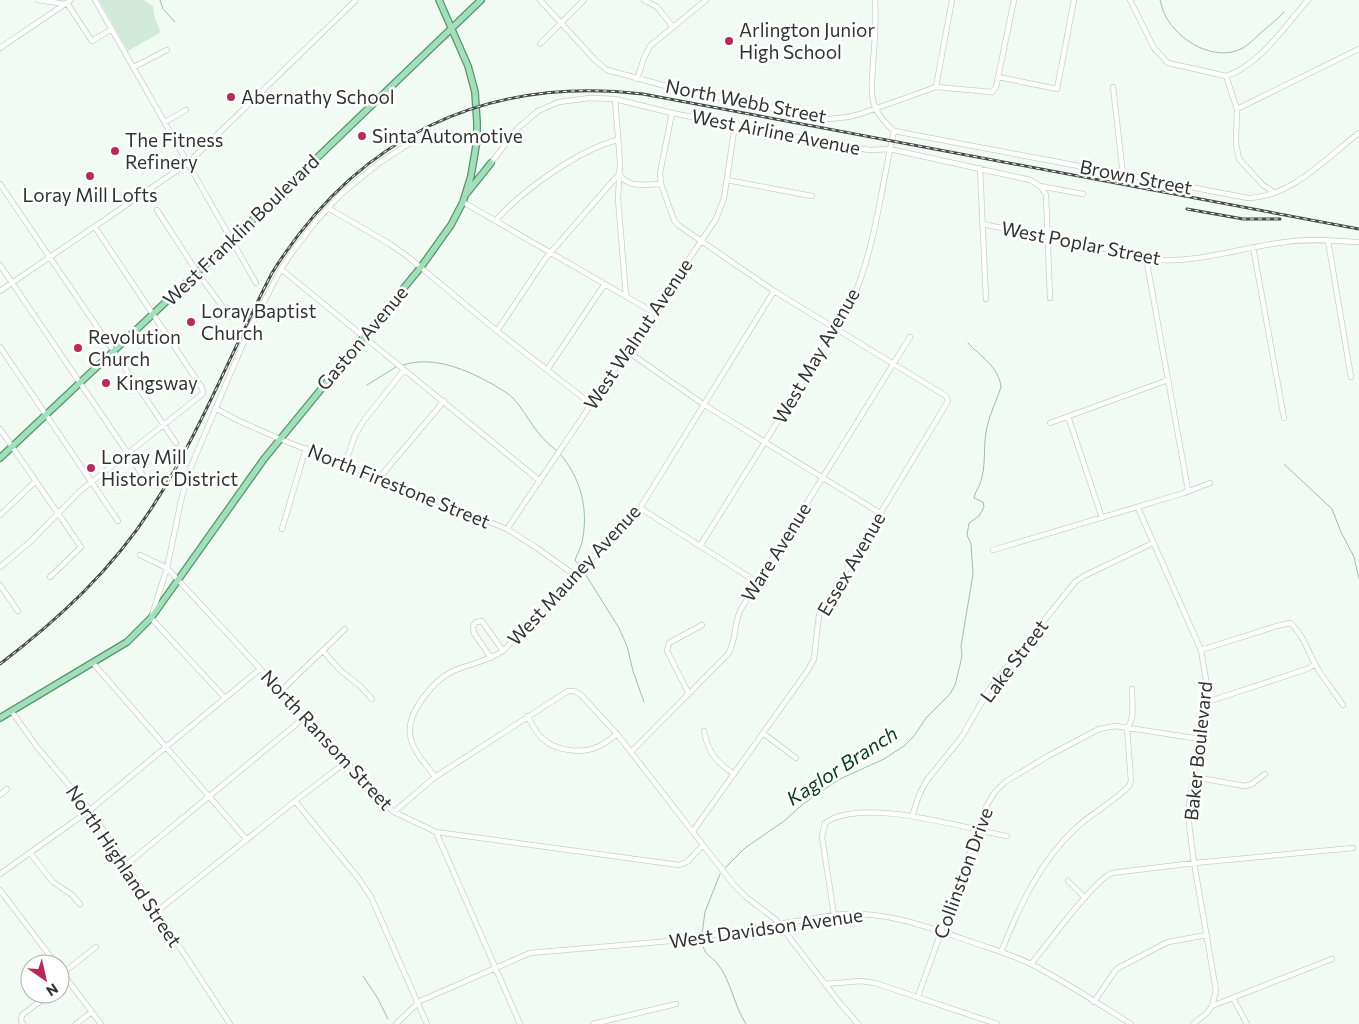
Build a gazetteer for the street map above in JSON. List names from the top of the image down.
{
  "streets": {
    "main road": ["West Franklin Boulevard", "Gaston Avenue"],
    "street": [
      "North Webb Street",
      "West Airline Avenue",
      "Brown Street",
      "West Poplar Street",
      "West Walnut Avenue",
      "West May Avenue",
      "North Firestone Street",
      "Ware Avenue",
      "Essex Avenue",
      "West Mauney Avenue",
      "Lake Street",
      "North Ransom Street",
      "Baker Boulevard",
      "North Highland Street",
      "Collinston Drive",
      "West Davidson Avenue"
    ]
  },
  "crossings": [
    ["West Airline Avenue", "West Walnut Avenue"],
    ["West Airline Avenue", "West May Avenue"],
    ["Brown Street", "West May Avenue"],
    ["West Franklin Boulevard", "Gaston Avenue"],
    ["West Walnut Avenue", "North Firestone Street"],
    ["Gaston Avenue", "North Firestone Street"],
    ["Gaston Avenue", "North Ransom Street"],
    ["North Firestone Street", "West Mauney Avenue"],
    ["Ware Avenue", "Essex Avenue"],
    ["Lake Street", "Baker Boulevard"],
    ["Baker Boulevard", "Collinston Drive"],
    ["Collinston Drive", "West Davidson Avenue"]
  ],
  "water": ["Kaglor Branch"],
  "places": [
    "Arlington Junior High School",
    "Abernathy School",
    "Sinta Automotive",
    "The Fitness Refinery",
    "Loray Mill Lofts",
    "Loray Baptist Church",
    "Revolution Church",
    "Kingsway",
    "Loray Mill Historic District"
  ],
  "north": "bottom right"
}
